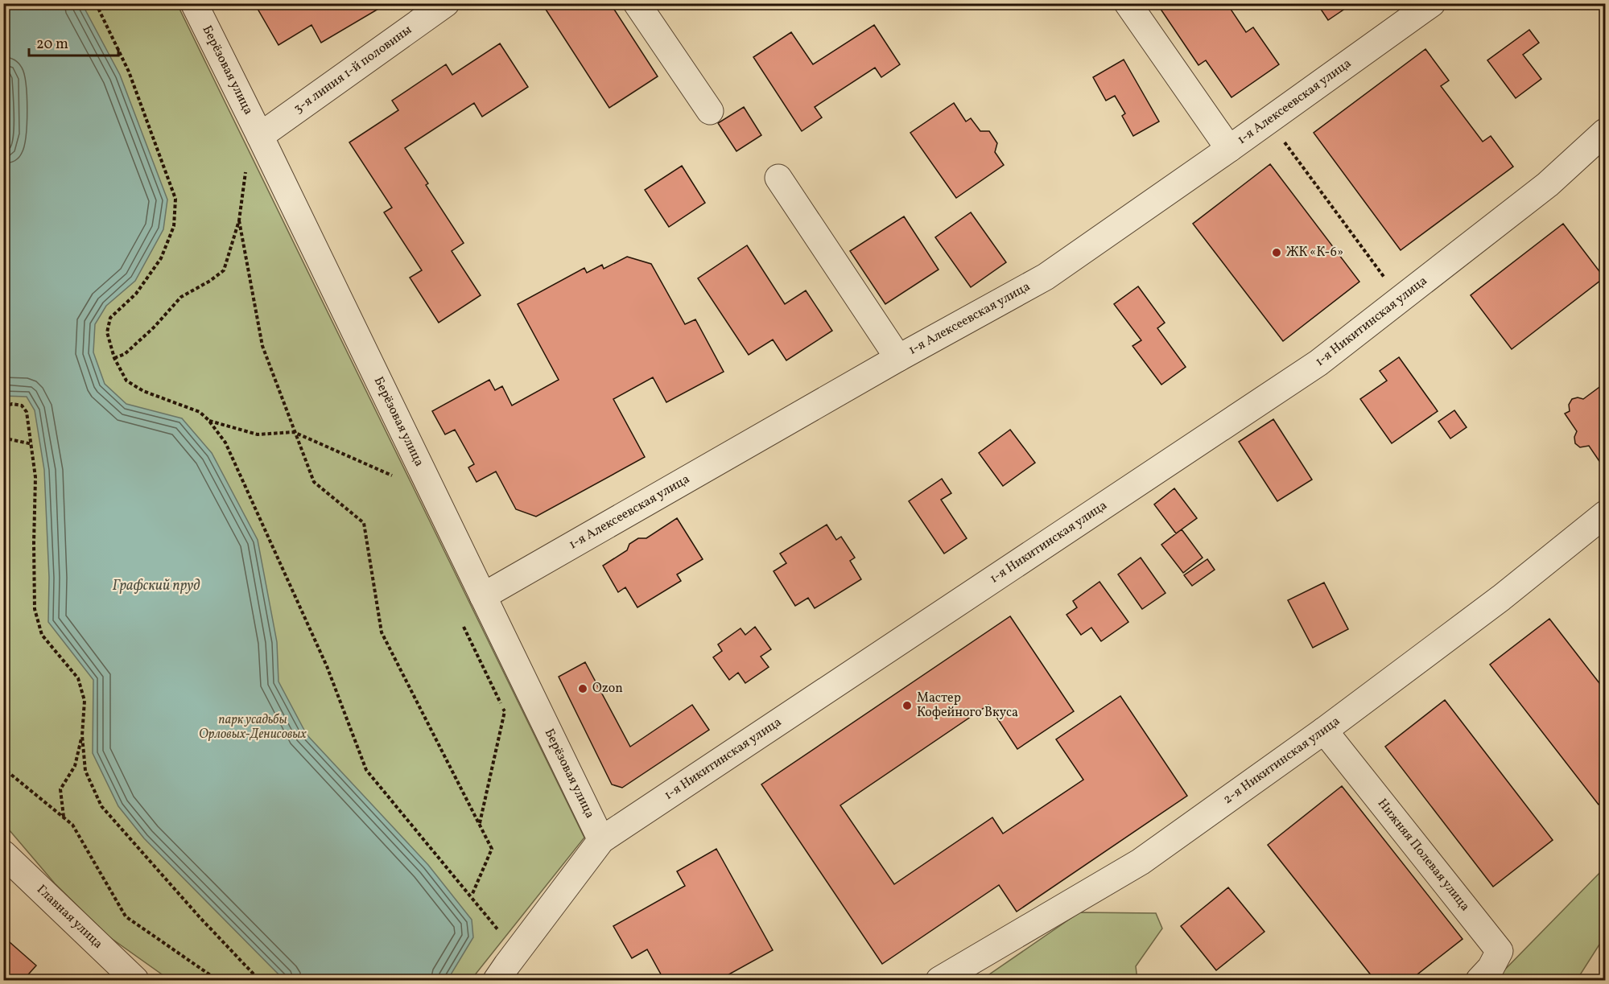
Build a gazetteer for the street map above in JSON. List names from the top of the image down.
{
  "streets": {
    "street": [
      "Берёзовая улица",
      "3-я линия 1-й половины",
      "1-я Алексеевская улица",
      "1-я Никитинская улица",
      "2-я Никитинская улица",
      "Нижняя Полевая улица",
      "Главная улица"
    ]
  },
  "crossings": [
    ["Берёзовая улица", "3-я линия 1-й половины"],
    ["Берёзовая улица", "1-я Алексеевская улица"],
    ["Берёзовая улица", "1-я Никитинская улица"],
    ["2-я Никитинская улица", "Нижняя Полевая улица"]
  ],
  "water": ["Графский пруд"],
  "parks": ["парк усадьбы Орловых-Денисовых"],
  "places": ["ЖК «К-6»", "Ozon", "Мастер Кофейного Вкуса"],
  "scale_bar": "20 m"
}
